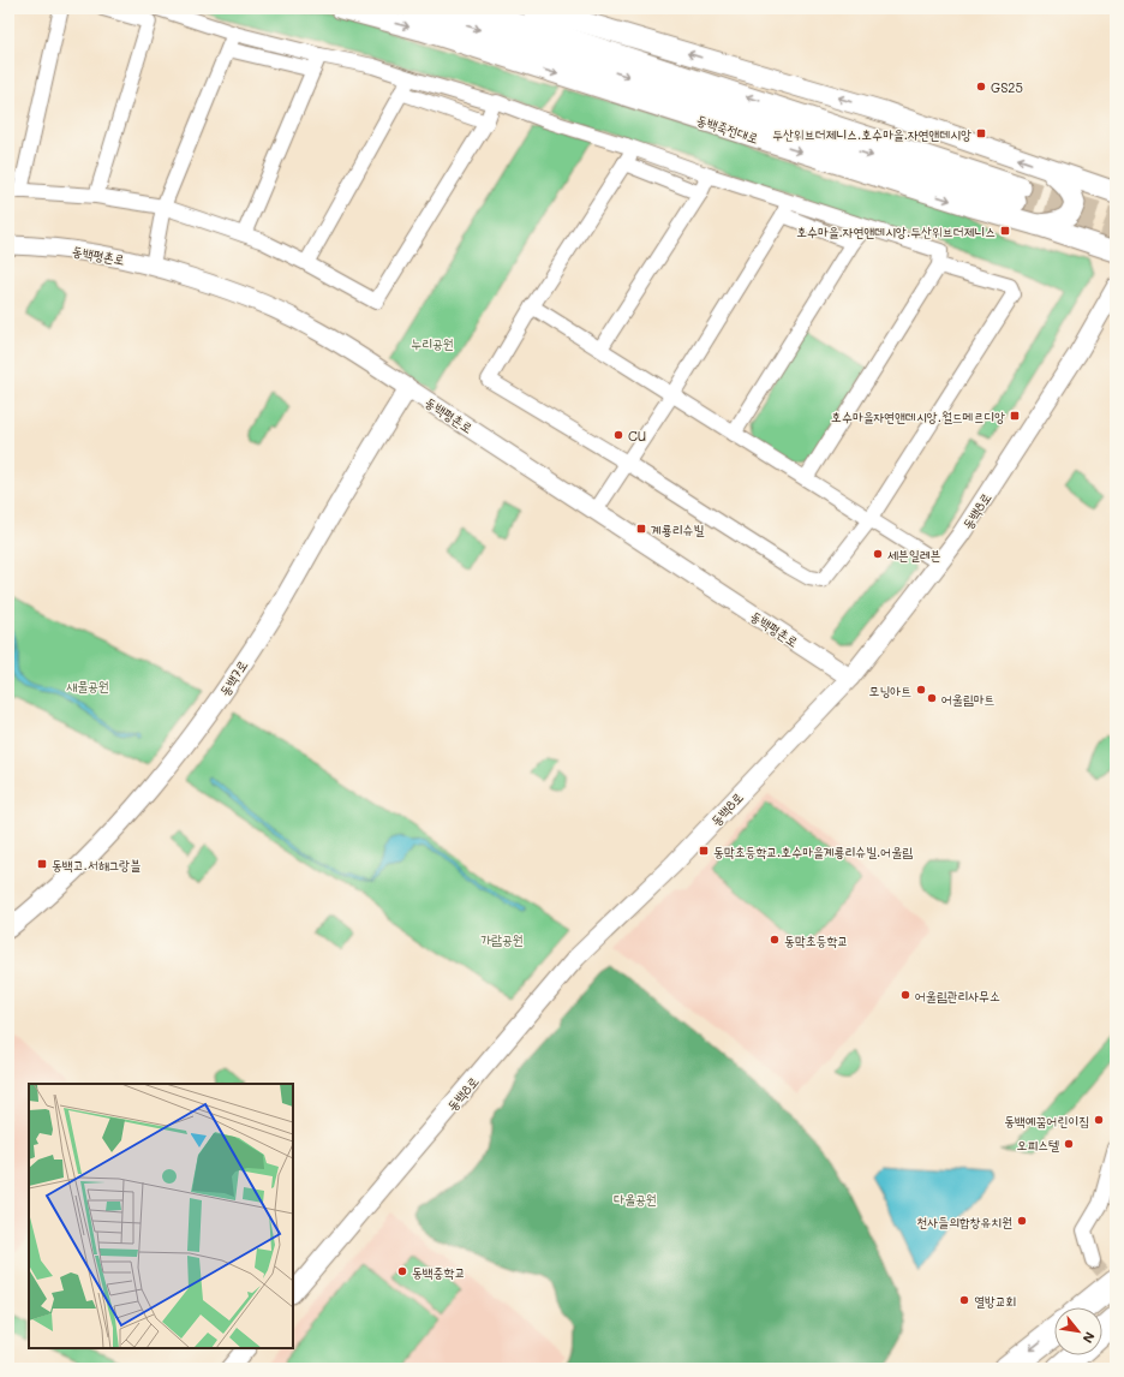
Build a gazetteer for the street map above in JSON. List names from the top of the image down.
{
  "streets": {
    "main road": ["동백죽전대로"],
    "street": ["동백평촌로", "동백8로", "동백7로"]
  },
  "crossings": [
    ["동백평촌로", "동백8로"],
    ["동백평촌로", "동백7로"]
  ],
  "parks": [
    "누리공원",
    "새물공원",
    "가람공원",
    "다올공원"
  ],
  "places": {
    "other": [
      "GS25",
      "CU",
      "세븐일레븐",
      "모닝아트",
      "어울림마트",
      "동막초등학교",
      "어울림관리사무소",
      "동백예꿈어린이집",
      "오피스텔",
      "천사들의합창유치원",
      "동백중학교",
      "열방교회"
    ],
    "transit": [
      "두산위브더제니스.호수마을.자연앤데시앙",
      "호수마을.자연앤데시앙.두산위브더제니스",
      "호수마을자연앤데시앙.월드메르디앙",
      "계룡리슈빌",
      "동막초등학교.호수마을계룡리슈빌.어울림",
      "동백고.서해그랑블"
    ]
  },
  "north": "bottom right"
}
